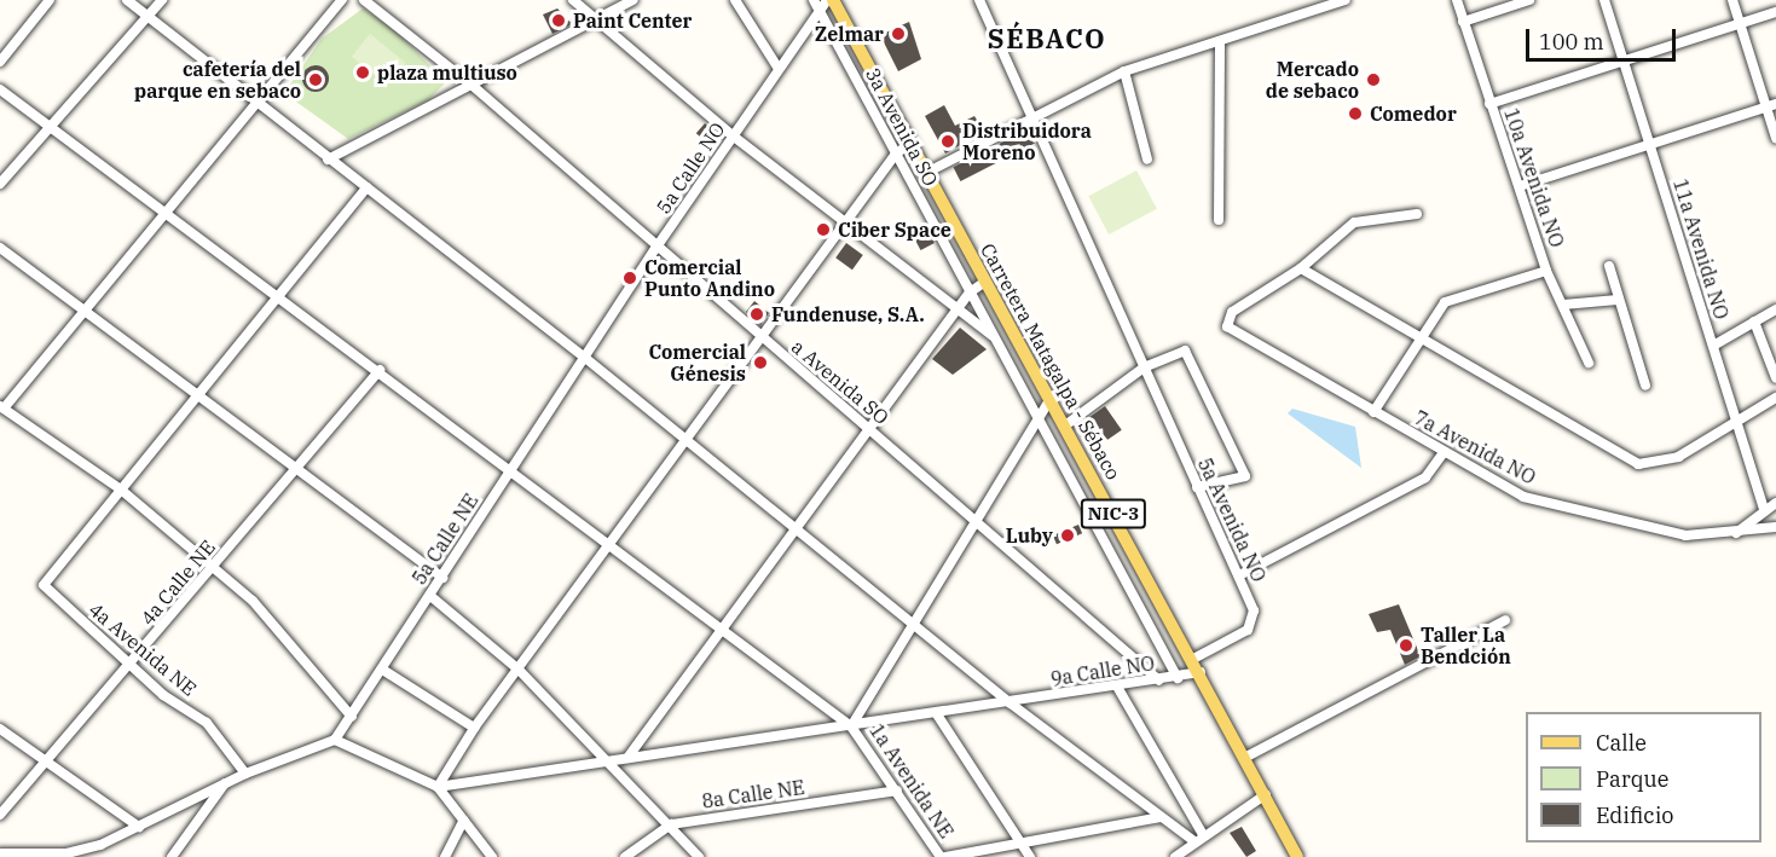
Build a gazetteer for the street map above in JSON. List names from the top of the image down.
{
  "streets": {
    "main road": ["Carretera Matagalpa - Sébaco", "NIC-3"],
    "street": [
      "3a Avenida SO",
      "5a Calle NO",
      "10a Avenida NO",
      "11a Avenida NO",
      "a Avenida SO",
      "7a Avenida NO",
      "5a Avenida NO",
      "5a Calle NE",
      "4a Calle NE",
      "4a Avenida NE",
      "9a Calle NO",
      "1a Avenida NE",
      "8a Calle NE"
    ]
  },
  "crossings": [
    ["3a Avenida SO", "5a Calle NO"],
    ["3a Avenida SO", "9a Calle NO"],
    ["5a Calle NO", "Carretera Matagalpa - Sébaco"],
    ["5a Calle NO", "a Avenida SO"],
    ["5a Calle NO", "5a Calle NE"],
    ["Carretera Matagalpa - Sébaco", "5a Avenida NO"],
    ["Carretera Matagalpa - Sébaco", "9a Calle NO"],
    ["a Avenida SO", "9a Calle NO"],
    ["5a Calle NE", "1a Avenida NE"],
    ["4a Calle NE", "4a Avenida NE"],
    ["4a Calle NE", "1a Avenida NE"],
    ["9a Calle NO", "1a Avenida NE"],
    ["1a Avenida NE", "8a Calle NE"]
  ],
  "districts": ["SÉBACO"],
  "places": [
    "Paint Center",
    "Zelmar",
    "plaza multiuso",
    "cafetería del parque en sebaco",
    "Mercado de sebaco",
    "Comedor",
    "Distribuidora Moreno",
    "Ciber Space",
    "Comercial Punto Andino",
    "Fundenuse, S.A.",
    "Comercial Génesis",
    "Luby",
    "Taller La Bendción"
  ],
  "legend": ["Calle", "Parque", "Edificio"],
  "scale_bar": "100 m"
}
